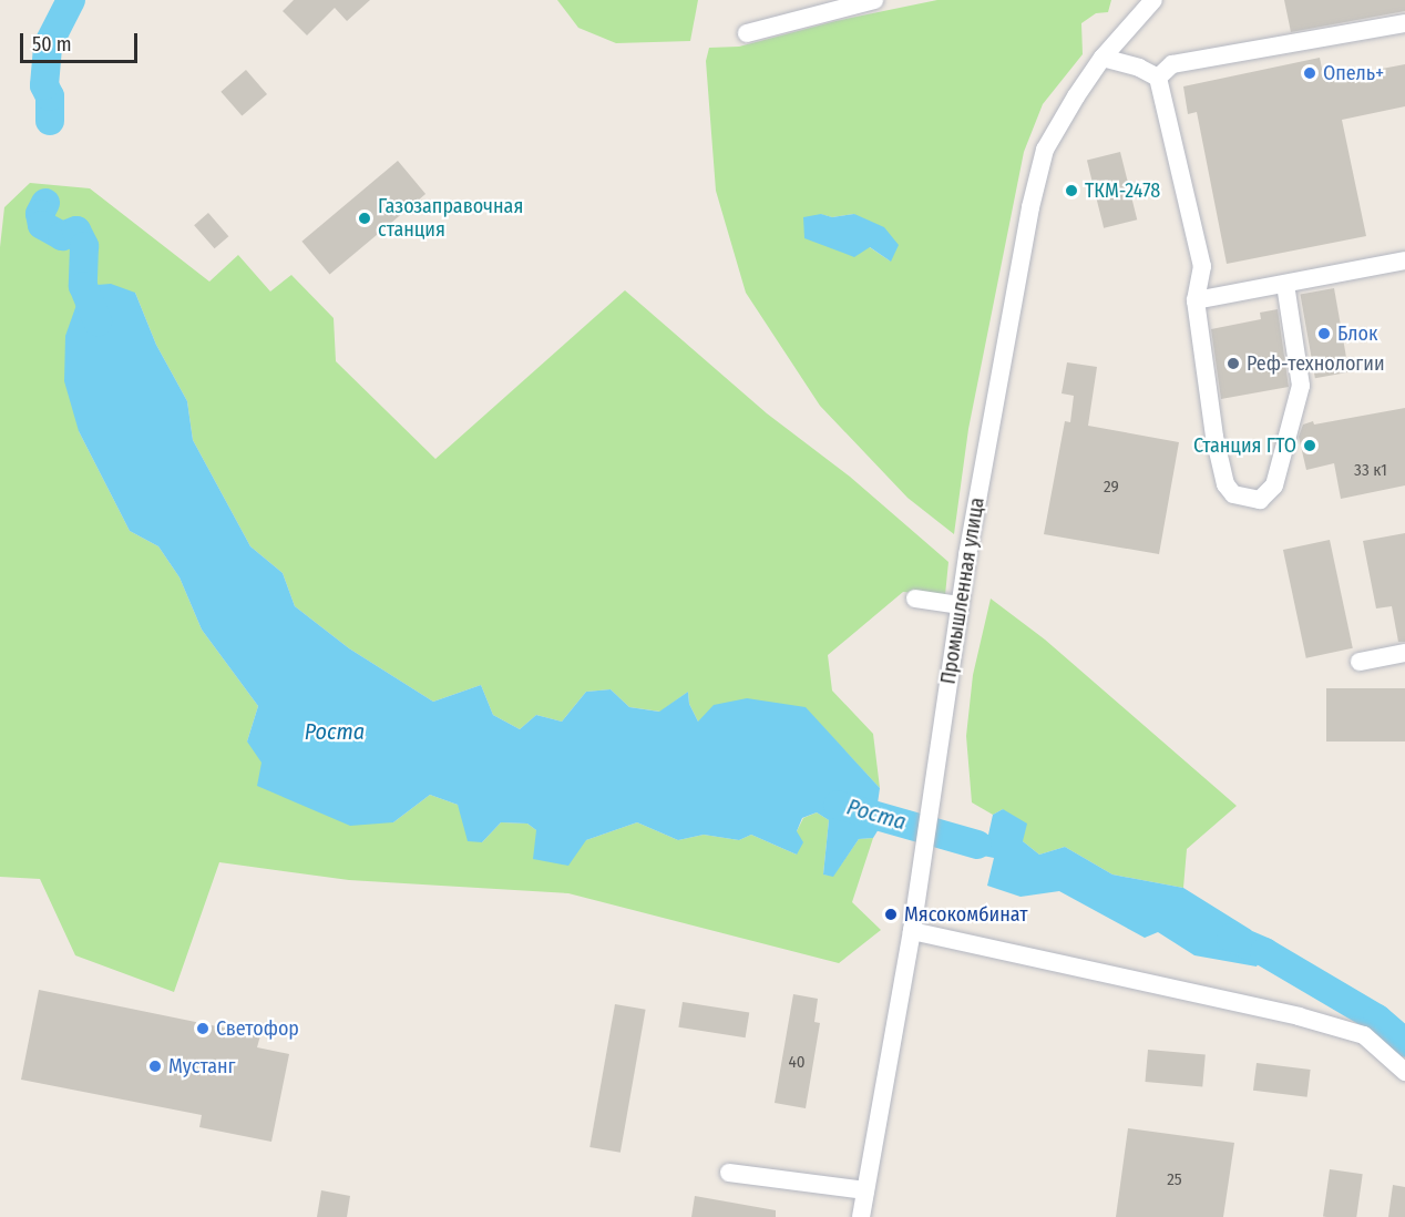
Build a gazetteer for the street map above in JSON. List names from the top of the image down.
{
  "streets": {
    "street": ["Промышленная улица"]
  },
  "water": ["Роста"],
  "places": [
    "Опель+",
    "ТКМ-2478",
    "Газозаправочная станция",
    "Блок",
    "Реф-технологии",
    "Станция ГТО",
    "Мясокомбинат",
    "Светофор",
    "Мустанг"
  ],
  "house_numbers": [
    "33 к1",
    "29",
    "40",
    "25"
  ],
  "scale_bar": "50 m"
}
